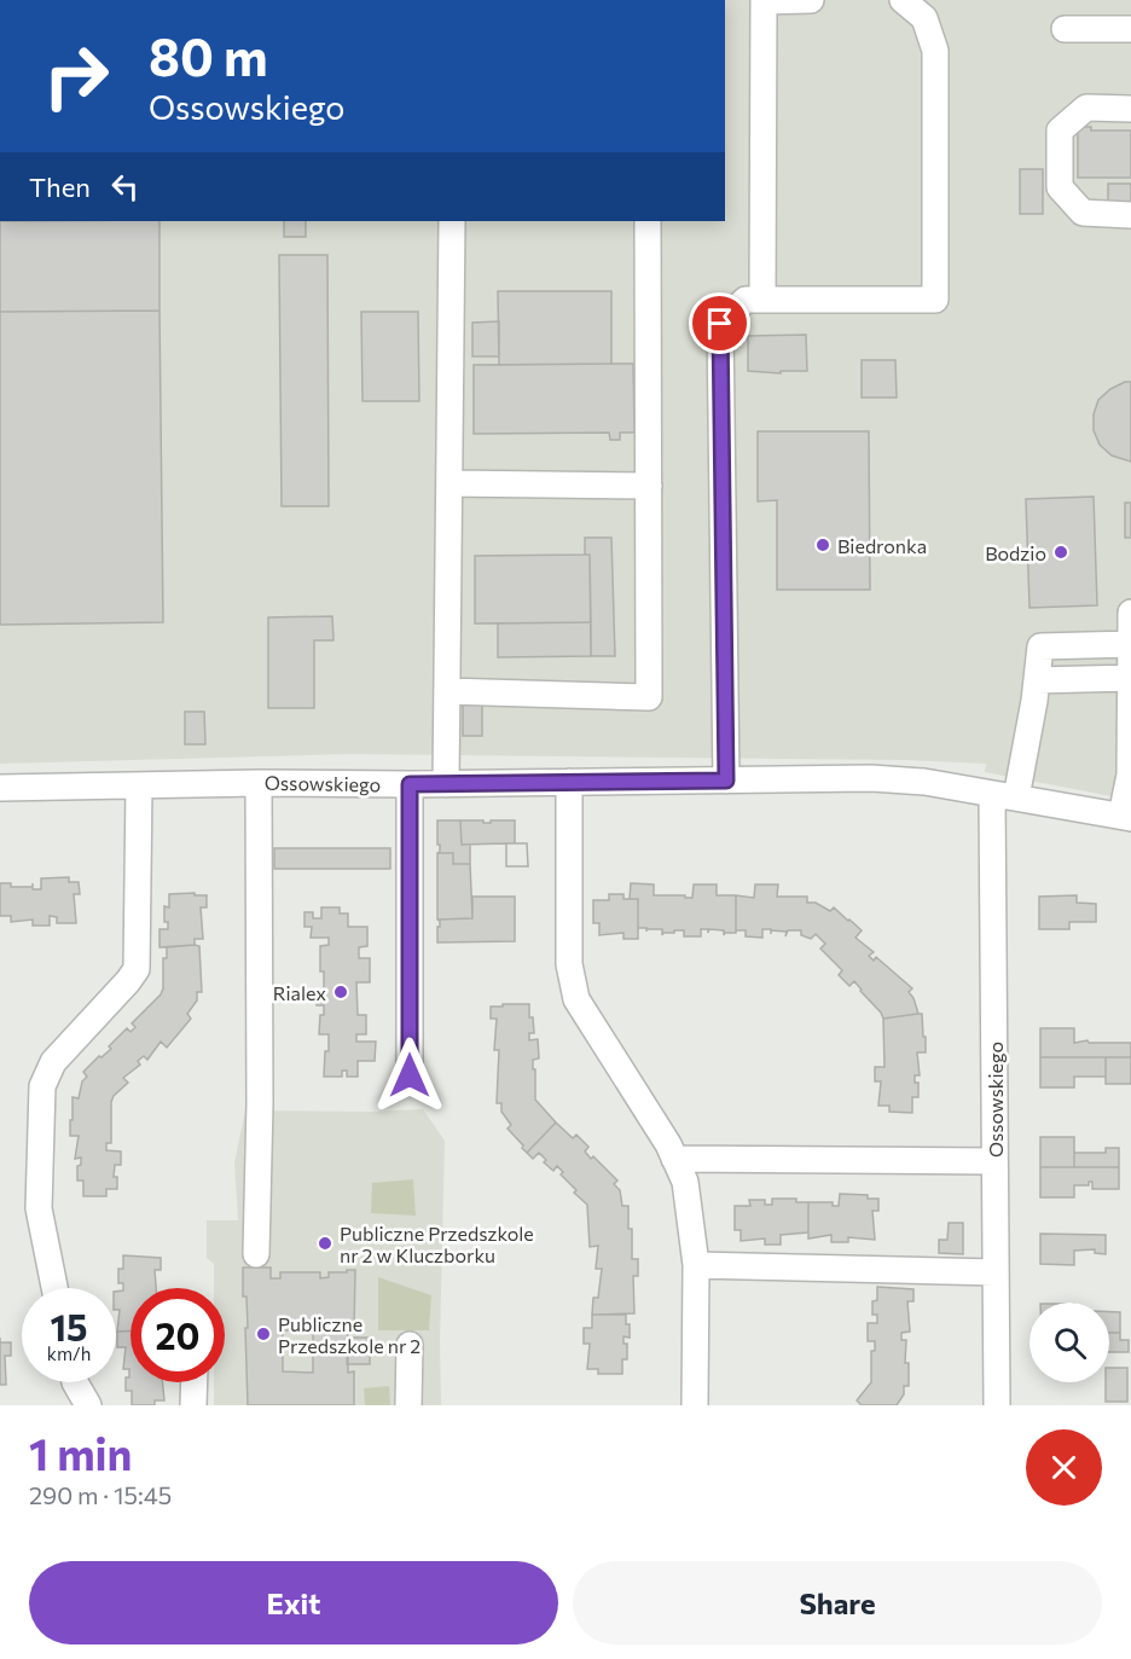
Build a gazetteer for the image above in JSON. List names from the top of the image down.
{
  "streets": {
    "street": ["Ossowskiego"]
  },
  "places": [
    "Biedronka",
    "Bodzio",
    "Rialex",
    "Publiczne Przedszkole nr 2 w Kluczborku",
    "Publiczne Przedszkole nr 2"
  ],
  "page": {
    "turn": ["80 m", "Ossowskiego"],
    "then": "Then",
    "speed": "15 km/h",
    "limit": "20",
    "heading": ["1 min", "290 m · 15:45"],
    "buttons": ["Exit", "Share"]
  }
}
